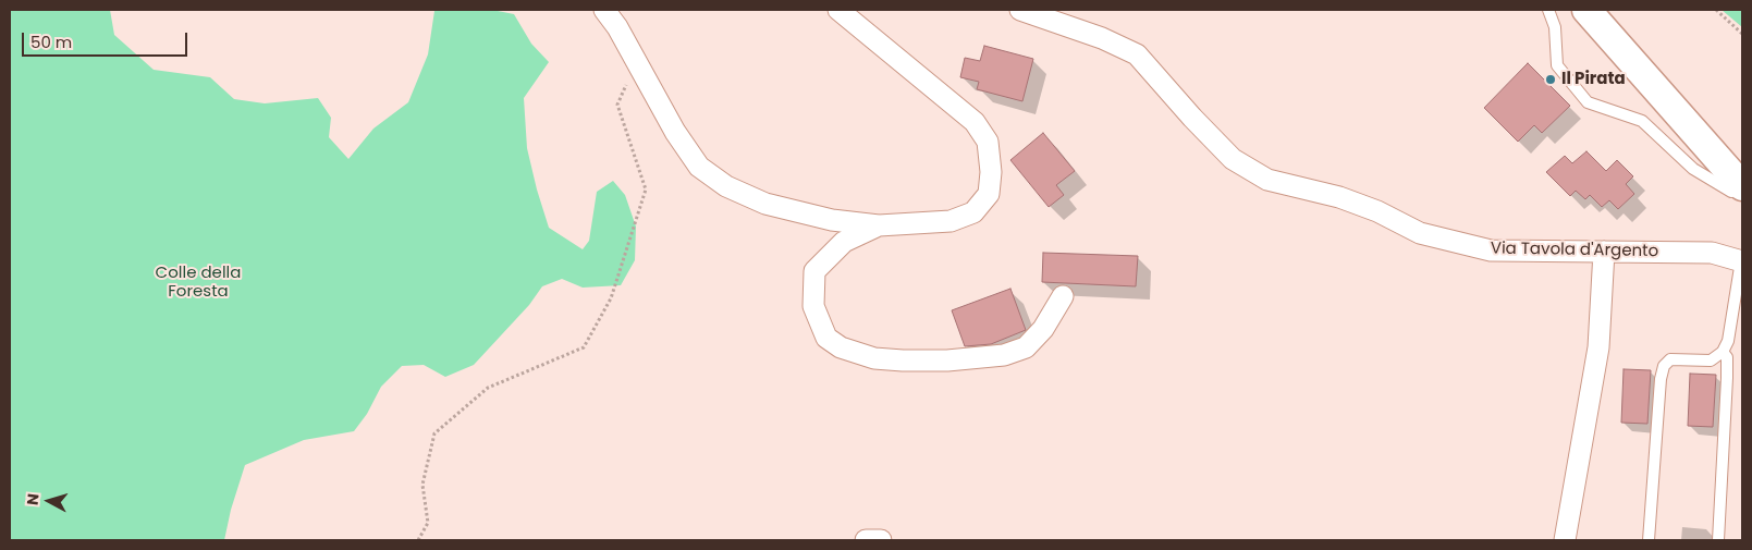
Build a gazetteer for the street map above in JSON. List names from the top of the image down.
{
  "streets": {
    "street": ["Via Tavola d'Argento"]
  },
  "parks": ["Colle della Foresta"],
  "places": ["Il Pirata"],
  "scale_bar": "50 m",
  "north": "left"
}
